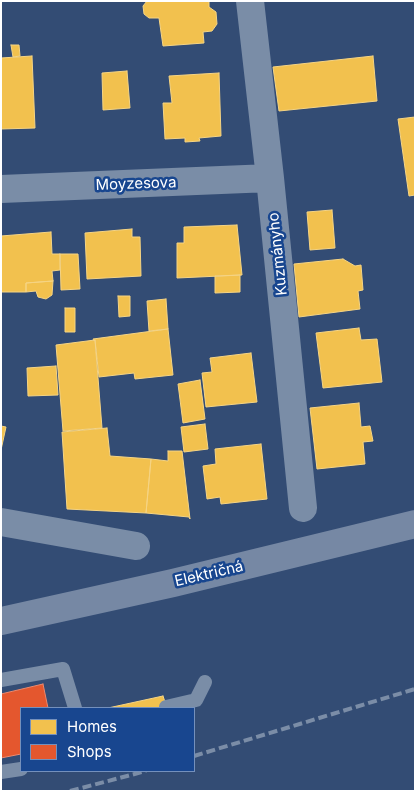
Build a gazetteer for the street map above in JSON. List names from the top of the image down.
{
  "streets": {
    "main road": ["Električná"],
    "street": ["Moyzesova", "Kuzmányho"]
  },
  "crossings": [
    ["Moyzesova", "Kuzmányho"]
  ],
  "legend": ["Homes", "Shops"]
}
